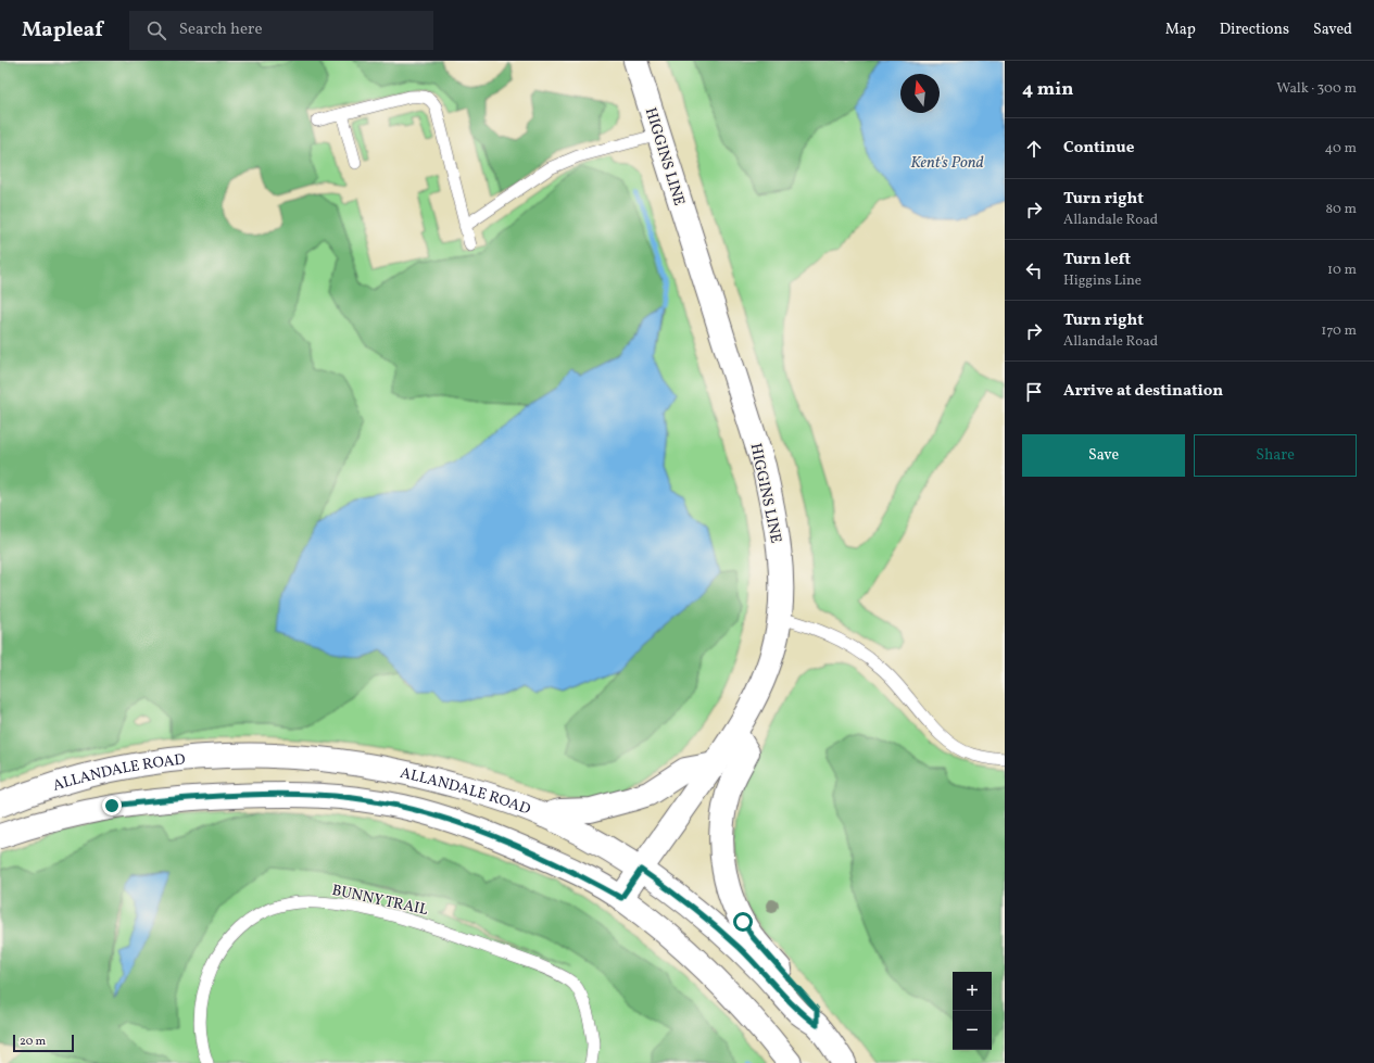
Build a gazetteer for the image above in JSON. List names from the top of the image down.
{
  "streets": {
    "main road": ["HIGGINS LINE", "ALLANDALE ROAD"],
    "lane": ["BUNNY TRAIL"]
  },
  "crossings": [
    ["HIGGINS LINE", "ALLANDALE ROAD"]
  ],
  "water": ["Kent's Pond"],
  "scale_bar": "20 m",
  "north": "top",
  "page": {
    "header": "Mapleaf",
    "search": "Search here",
    "nav": ["Map", "Directions", "Saved"],
    "heading": ["4 min", "Walk · 300 m"],
    "list": [
      ["Continue", "40 m"],
      ["Turn right", "Allandale Road", "80 m"],
      ["Turn left", "Higgins Line", "10 m"],
      ["Turn right", "Allandale Road", "170 m"],
      "Arrive at destination"
    ],
    "buttons": ["Save", "Share"],
    "map_buttons": ["+", "−"],
    "scale": "20 m"
  }
}
